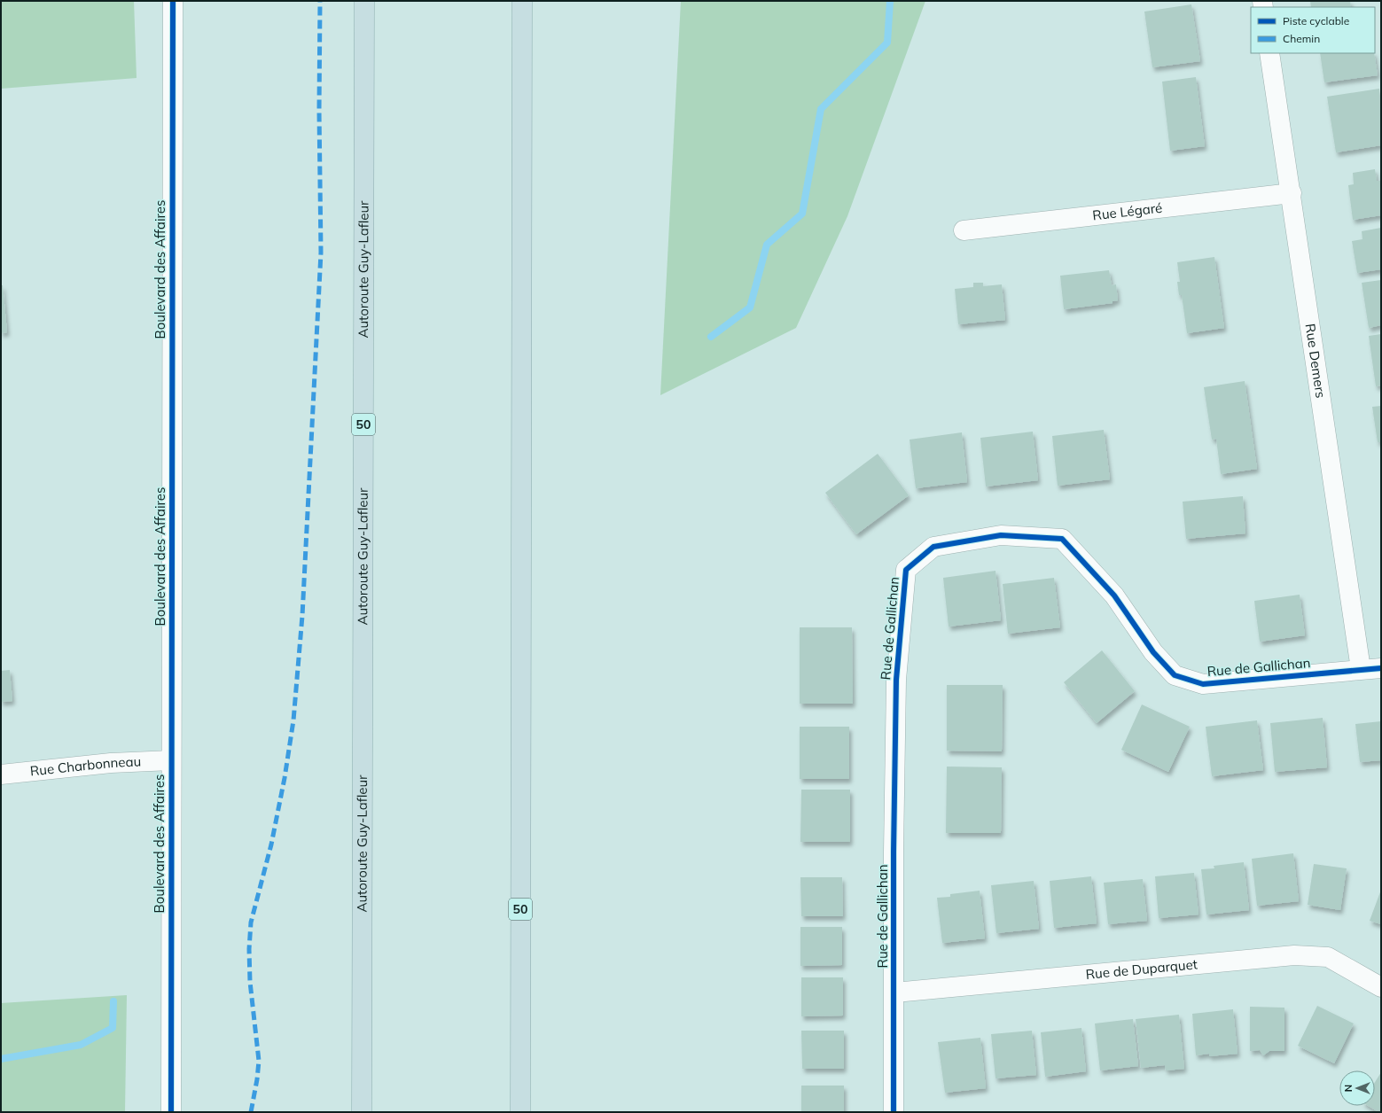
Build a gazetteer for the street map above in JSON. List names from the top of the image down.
{
  "streets": {
    "highway": ["Autoroute Guy-Lafleur", "50"],
    "street": [
      "Rue Légaré",
      "Boulevard des Affaires",
      "Rue Demers",
      "Rue de Gallichan",
      "Rue Charbonneau",
      "Rue de Duparquet"
    ]
  },
  "crossings": [
    ["Rue Légaré", "Rue Demers"],
    ["Boulevard des Affaires", "Rue Charbonneau"],
    ["Rue Demers", "Rue de Gallichan"],
    ["Rue de Gallichan", "Rue de Duparquet"]
  ],
  "legend": ["Piste cyclable", "Chemin"],
  "north": "left"
}
